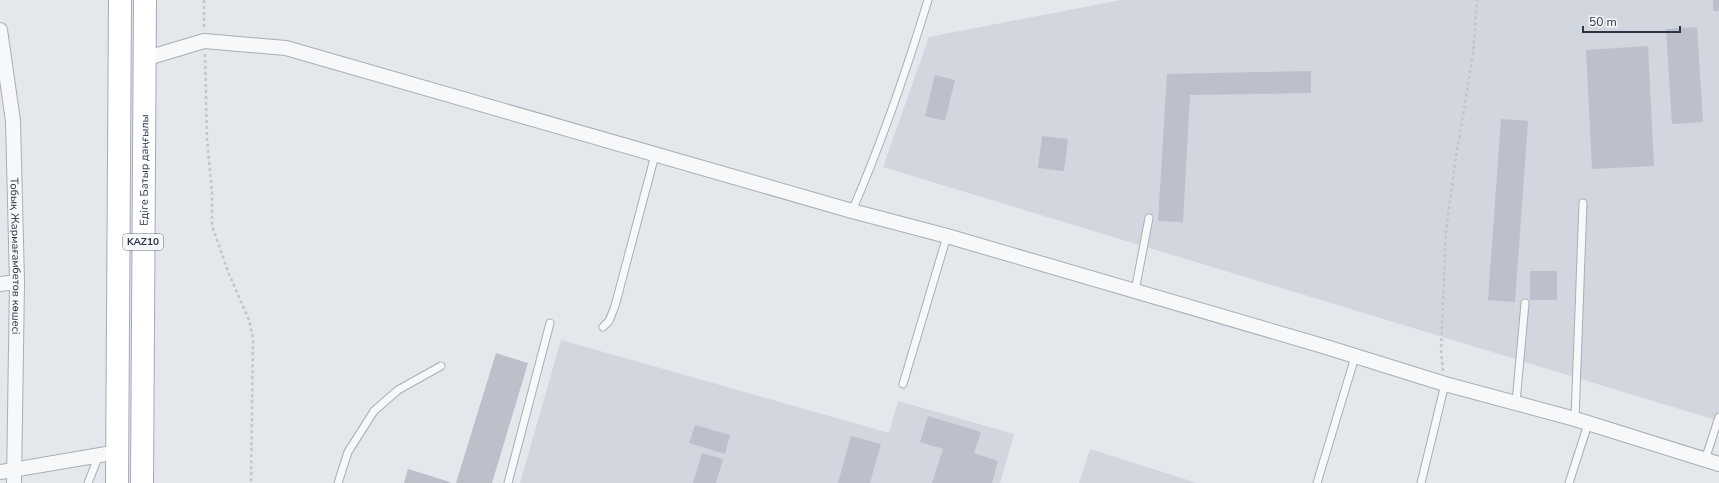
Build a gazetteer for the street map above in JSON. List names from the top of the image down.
{
  "streets": {
    "main road": ["Едіге Батыр даңғылы", "KAZ10"],
    "street": ["Тобық Жармағамбетов көшесі"]
  },
  "scale_bar": "50 m"
}
